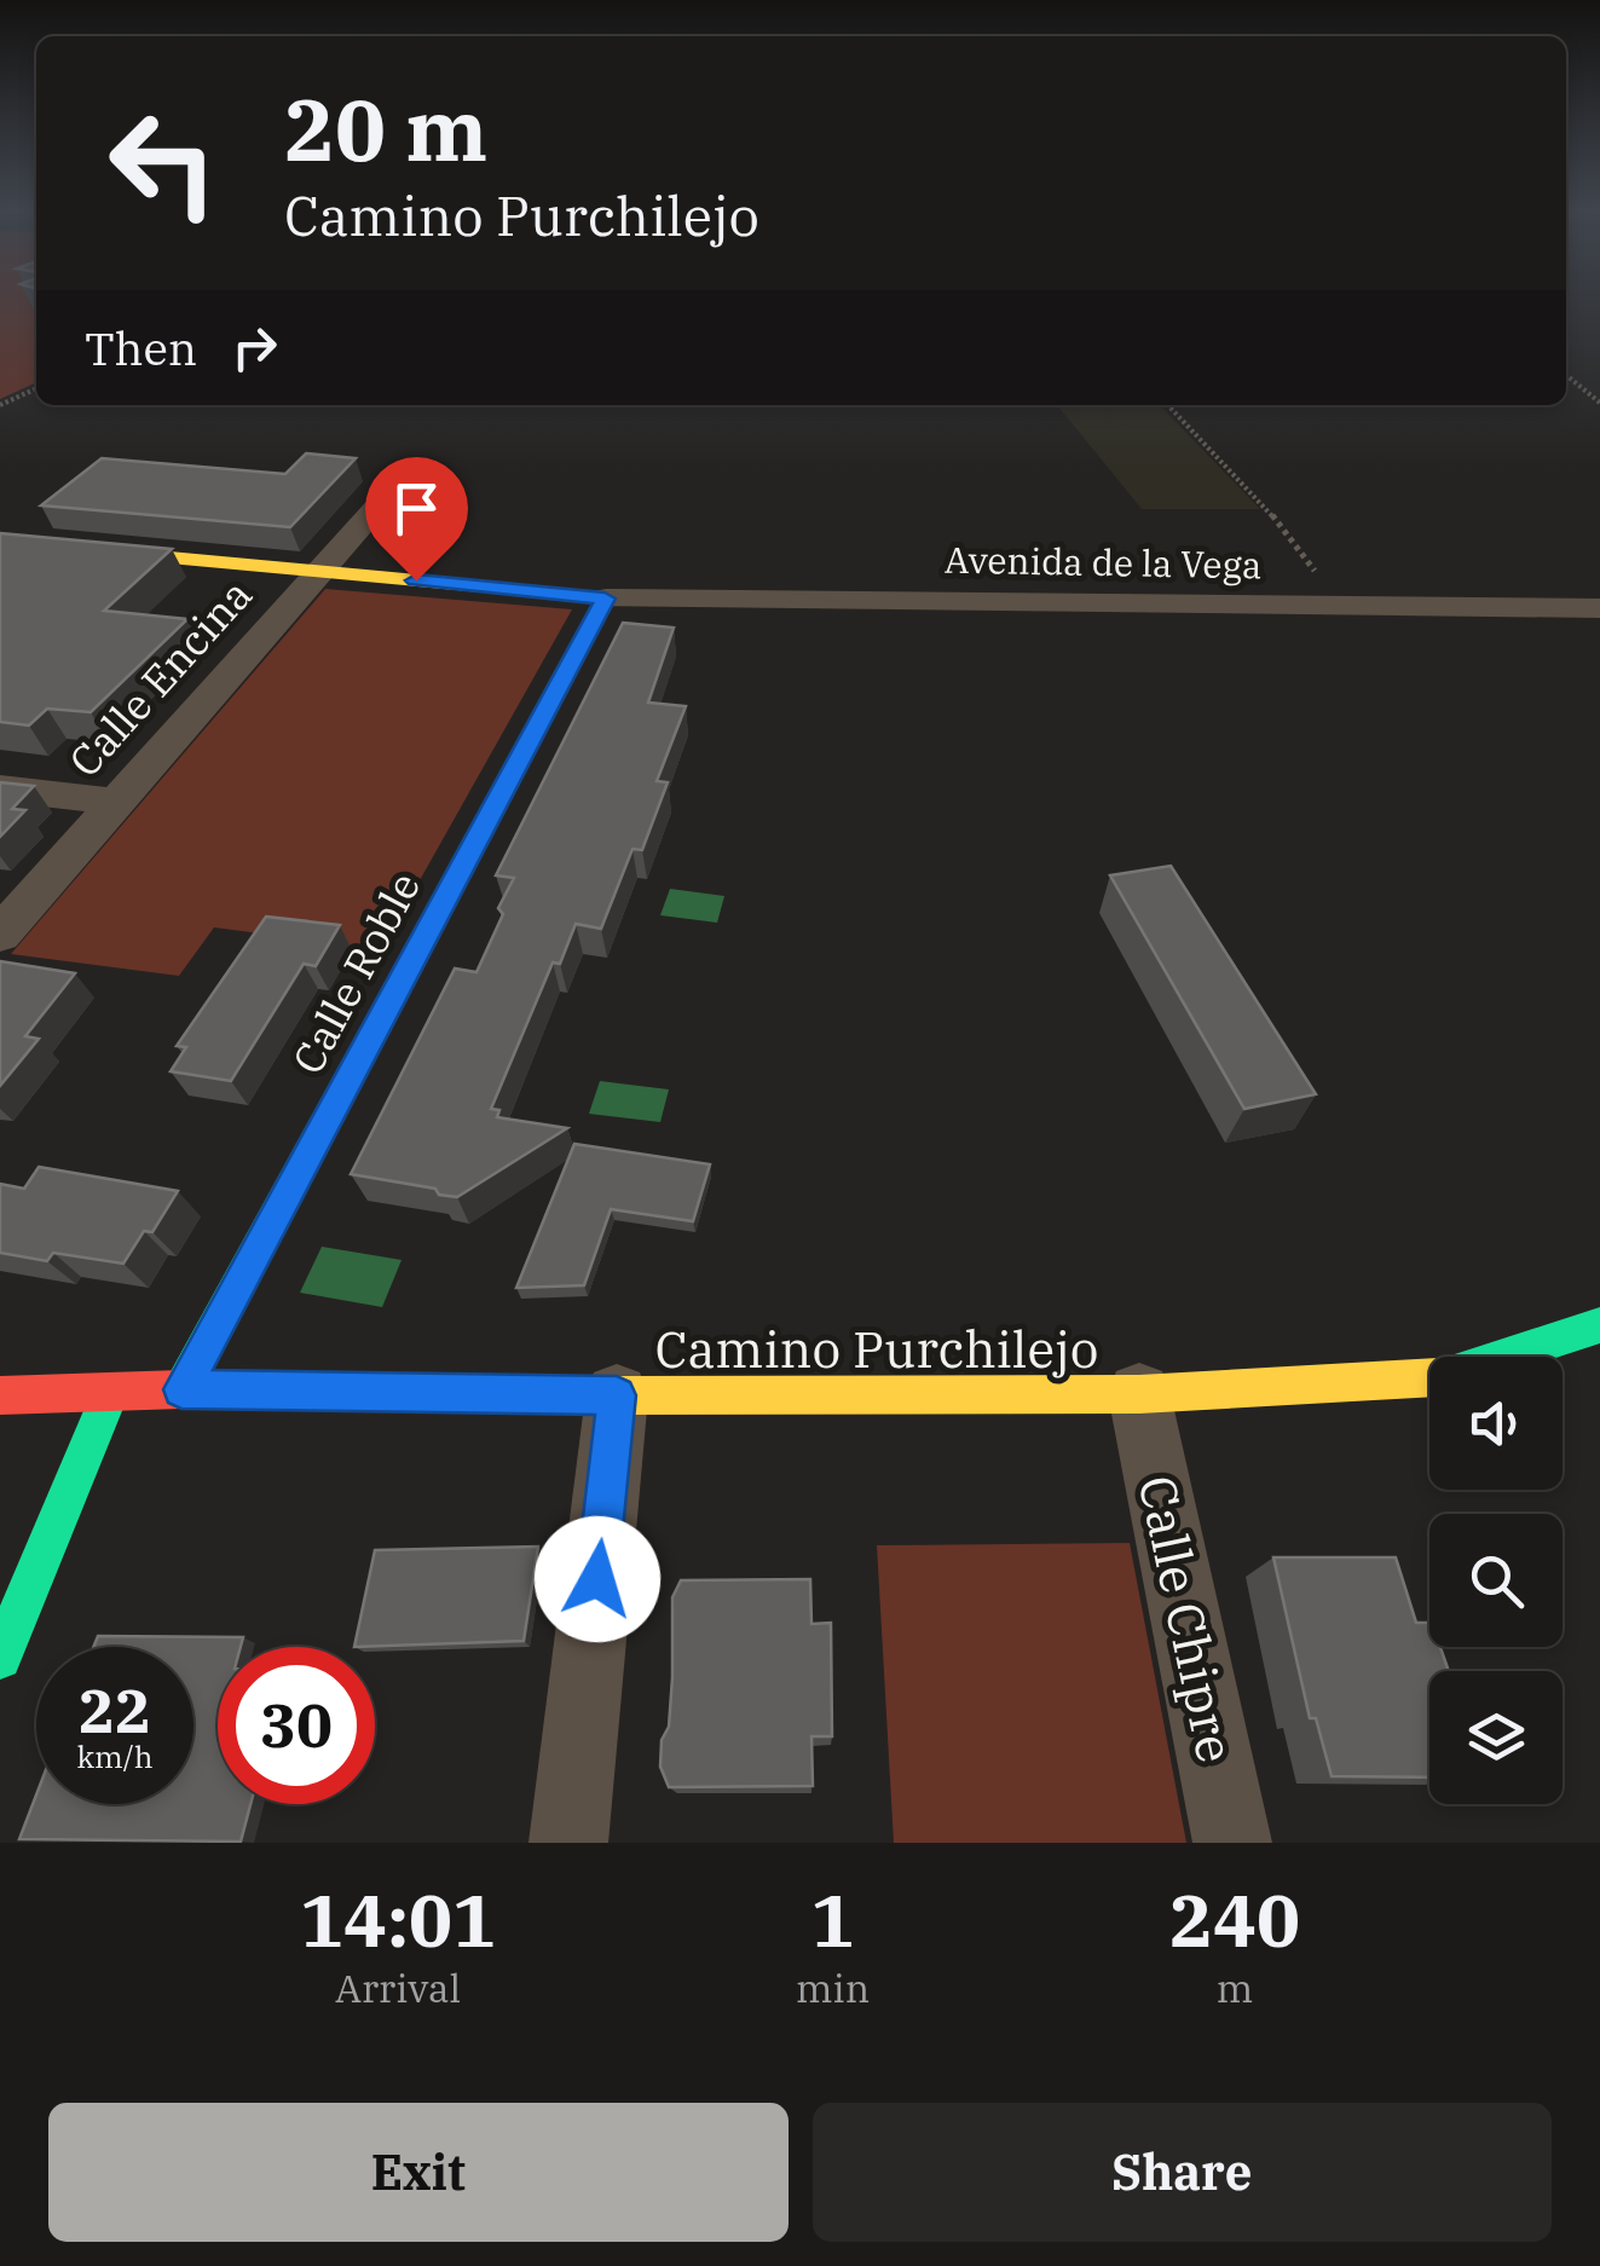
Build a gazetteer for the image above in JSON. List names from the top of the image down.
{
  "streets": {
    "street": [
      "Avenida de la Vega",
      "Calle Encina",
      "Calle Roble",
      "Camino Purchilejo",
      "Calle Chipre"
    ]
  },
  "crossings": [
    ["Avenida de la Vega", "Calle Roble"],
    ["Calle Roble", "Camino Purchilejo"],
    ["Camino Purchilejo", "Calle Chipre"]
  ],
  "page": {
    "turn": ["20 m", "Camino Purchilejo"],
    "then": "Then",
    "speed": "22 km/h",
    "limit": "30",
    "eta": [
      "14:01",
      "Arrival",
      "1",
      "min",
      "240",
      "m"
    ],
    "buttons": ["Exit", "Share"]
  }
}
